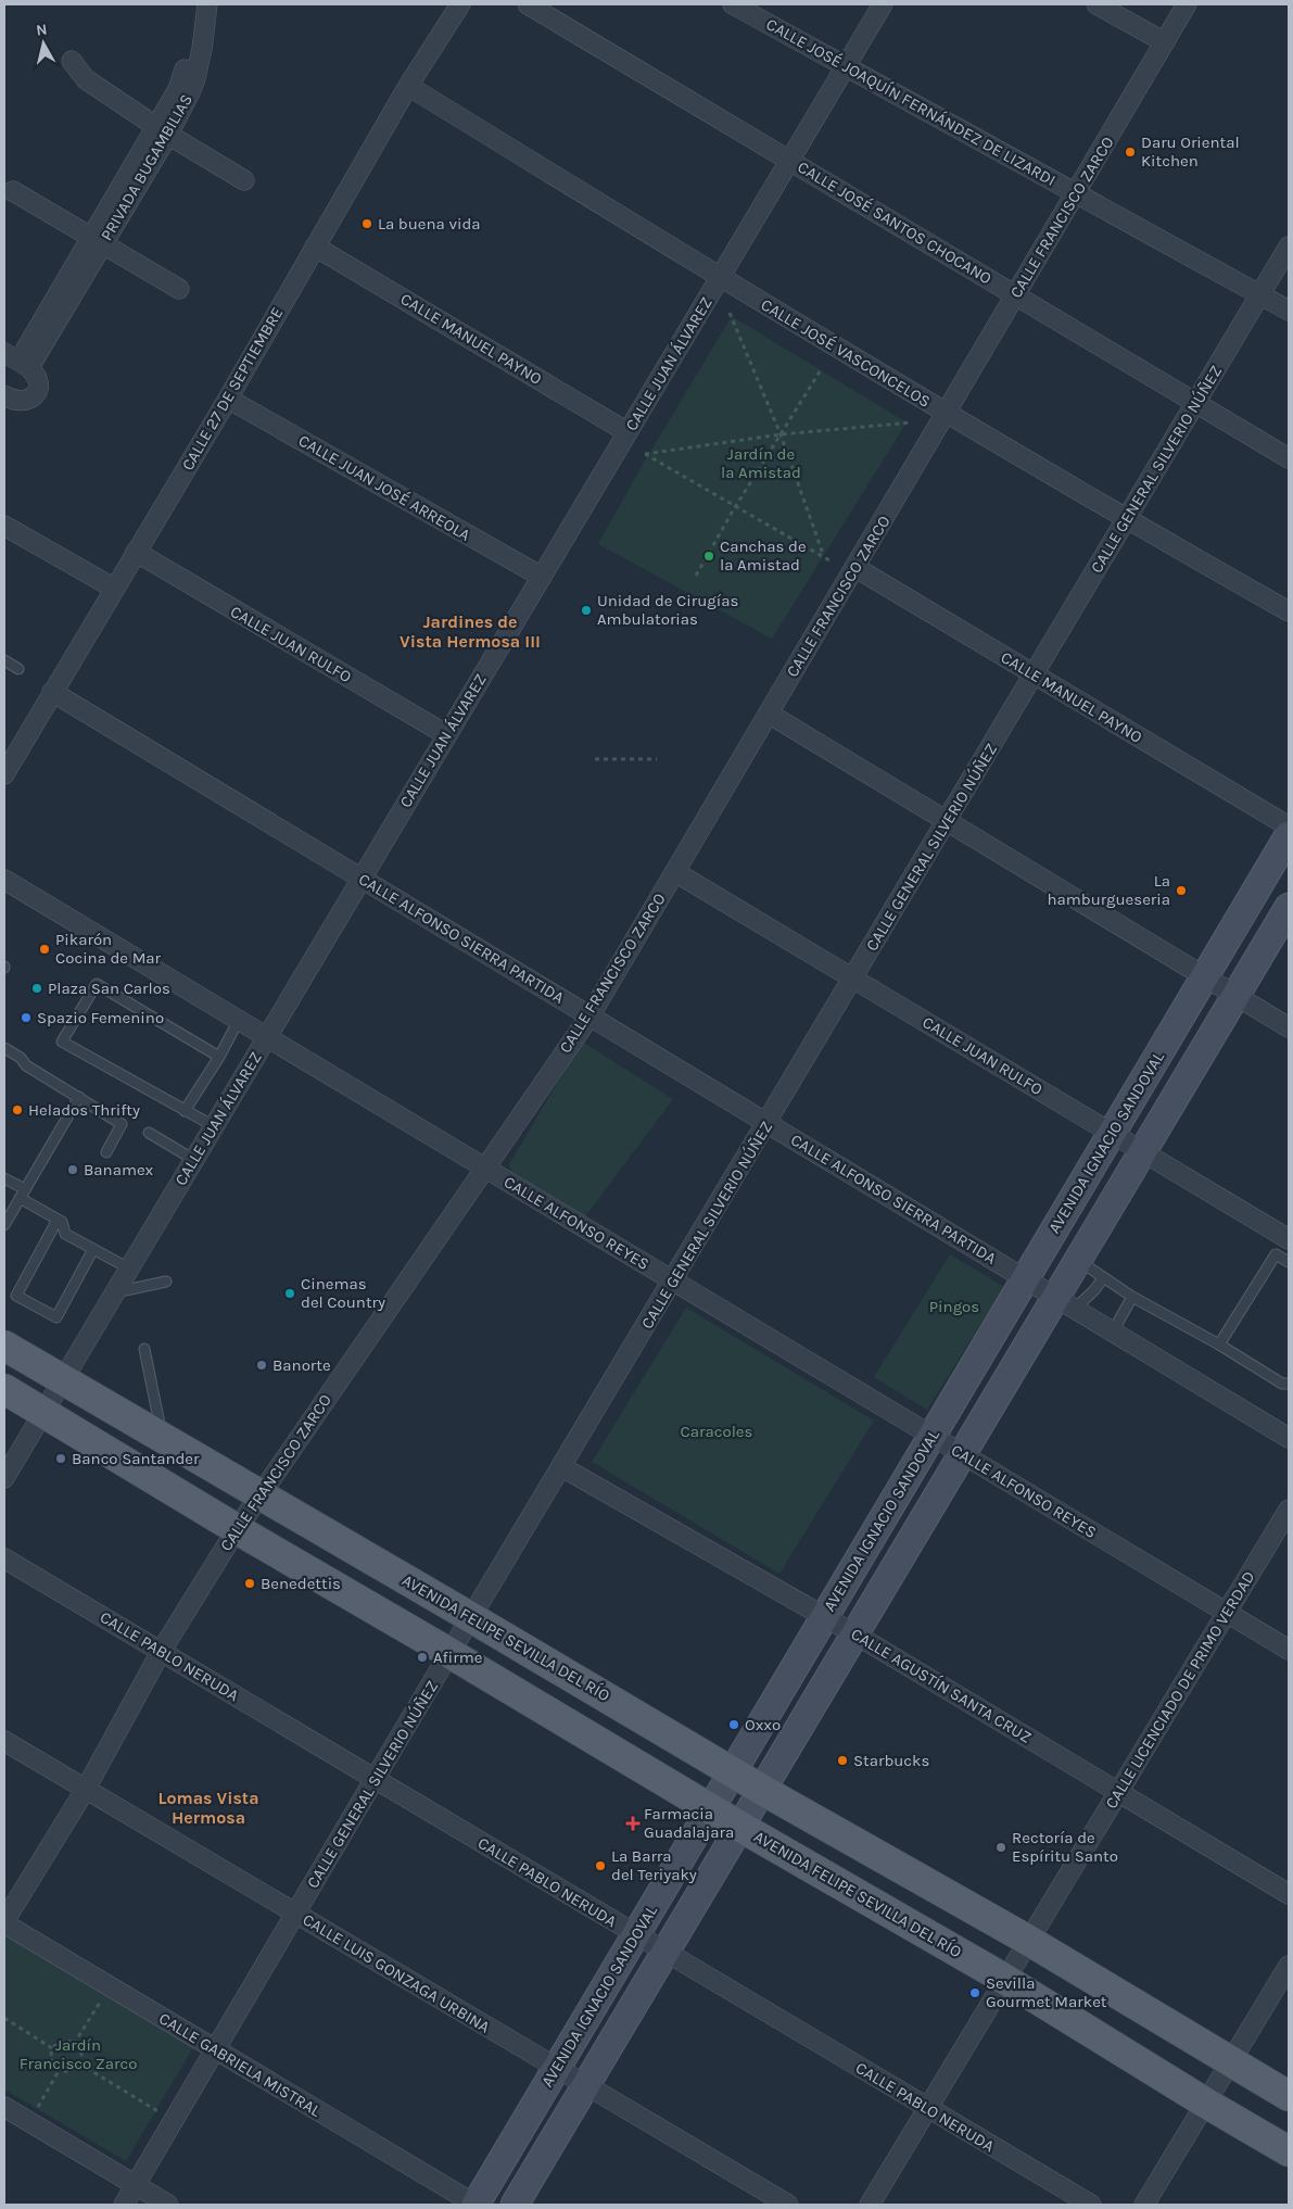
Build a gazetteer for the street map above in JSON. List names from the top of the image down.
{
  "streets": {
    "main road": ["AVENIDA IGNACIO SANDOVAL", "AVENIDA FELIPE SEVILLA DEL RÍO"],
    "street": [
      "CALLE JOSÉ JOAQUÍN FERNÁNDEZ DE LIZARDI",
      "PRIVADA BUGAMBILIAS",
      "CALLE FRANCISCO ZARCO",
      "CALLE JOSÉ SANTOS CHOCANO",
      "CALLE MANUEL PAYNO",
      "CALLE JOSÉ VASCONCELOS",
      "CALLE JUAN ÁLVAREZ",
      "CALLE 27 DE SEPTIEMBRE",
      "CALLE GENERAL SILVERIO NÚÑEZ",
      "CALLE JUAN JOSÉ ARREOLA",
      "CALLE JUAN RULFO",
      "CALLE ALFONSO SIERRA PARTIDA",
      "CALLE ALFONSO REYES",
      "CALLE PABLO NERUDA",
      "CALLE AGUSTÍN SANTA CRUZ",
      "CALLE LICENCIADO DE PRIMO VERDAD",
      "CALLE LUIS GONZAGA URBINA",
      "CALLE GABRIELA MISTRAL"
    ]
  },
  "crossings": [
    ["CALLE JOSÉ JOAQUÍN FERNÁNDEZ DE LIZARDI", "CALLE FRANCISCO ZARCO"],
    ["CALLE JOSÉ JOAQUÍN FERNÁNDEZ DE LIZARDI", "CALLE JUAN ÁLVAREZ"],
    ["CALLE JOSÉ JOAQUÍN FERNÁNDEZ DE LIZARDI", "CALLE GENERAL SILVERIO NÚÑEZ"],
    ["CALLE FRANCISCO ZARCO", "CALLE JOSÉ SANTOS CHOCANO"],
    ["CALLE FRANCISCO ZARCO", "CALLE MANUEL PAYNO"],
    ["CALLE FRANCISCO ZARCO", "CALLE JOSÉ VASCONCELOS"],
    ["CALLE FRANCISCO ZARCO", "CALLE JUAN RULFO"],
    ["CALLE FRANCISCO ZARCO", "CALLE ALFONSO SIERRA PARTIDA"],
    ["CALLE FRANCISCO ZARCO", "CALLE ALFONSO REYES"],
    ["CALLE FRANCISCO ZARCO", "AVENIDA FELIPE SEVILLA DEL RÍO"],
    ["CALLE FRANCISCO ZARCO", "CALLE PABLO NERUDA"],
    ["CALLE FRANCISCO ZARCO", "CALLE LUIS GONZAGA URBINA"],
    ["CALLE FRANCISCO ZARCO", "CALLE GABRIELA MISTRAL"],
    ["CALLE JOSÉ SANTOS CHOCANO", "CALLE JUAN ÁLVAREZ"],
    ["CALLE JOSÉ SANTOS CHOCANO", "CALLE GENERAL SILVERIO NÚÑEZ"],
    ["CALLE MANUEL PAYNO", "CALLE JUAN ÁLVAREZ"],
    ["CALLE MANUEL PAYNO", "CALLE 27 DE SEPTIEMBRE"],
    ["CALLE MANUEL PAYNO", "CALLE GENERAL SILVERIO NÚÑEZ"],
    ["CALLE JOSÉ VASCONCELOS", "CALLE JUAN ÁLVAREZ"],
    ["CALLE JOSÉ VASCONCELOS", "CALLE 27 DE SEPTIEMBRE"],
    ["CALLE JOSÉ VASCONCELOS", "CALLE GENERAL SILVERIO NÚÑEZ"],
    ["CALLE JUAN ÁLVAREZ", "CALLE JUAN JOSÉ ARREOLA"],
    ["CALLE JUAN ÁLVAREZ", "CALLE JUAN RULFO"],
    ["CALLE JUAN ÁLVAREZ", "CALLE ALFONSO SIERRA PARTIDA"],
    ["CALLE JUAN ÁLVAREZ", "CALLE ALFONSO REYES"],
    ["CALLE JUAN ÁLVAREZ", "AVENIDA FELIPE SEVILLA DEL RÍO"],
    ["CALLE 27 DE SEPTIEMBRE", "CALLE JUAN JOSÉ ARREOLA"],
    ["CALLE 27 DE SEPTIEMBRE", "CALLE JUAN RULFO"],
    ["CALLE 27 DE SEPTIEMBRE", "CALLE ALFONSO SIERRA PARTIDA"],
    ["CALLE GENERAL SILVERIO NÚÑEZ", "CALLE JUAN RULFO"],
    ["CALLE GENERAL SILVERIO NÚÑEZ", "CALLE ALFONSO SIERRA PARTIDA"],
    ["CALLE GENERAL SILVERIO NÚÑEZ", "CALLE ALFONSO REYES"],
    ["CALLE GENERAL SILVERIO NÚÑEZ", "AVENIDA FELIPE SEVILLA DEL RÍO"],
    ["CALLE GENERAL SILVERIO NÚÑEZ", "CALLE PABLO NERUDA"],
    ["CALLE GENERAL SILVERIO NÚÑEZ", "CALLE AGUSTÍN SANTA CRUZ"],
    ["CALLE GENERAL SILVERIO NÚÑEZ", "CALLE LUIS GONZAGA URBINA"],
    ["CALLE GENERAL SILVERIO NÚÑEZ", "CALLE GABRIELA MISTRAL"],
    ["CALLE JUAN RULFO", "AVENIDA IGNACIO SANDOVAL"],
    ["CALLE ALFONSO SIERRA PARTIDA", "AVENIDA IGNACIO SANDOVAL"],
    ["AVENIDA IGNACIO SANDOVAL", "CALLE ALFONSO REYES"],
    ["AVENIDA IGNACIO SANDOVAL", "AVENIDA FELIPE SEVILLA DEL RÍO"],
    ["AVENIDA IGNACIO SANDOVAL", "CALLE PABLO NERUDA"],
    ["AVENIDA IGNACIO SANDOVAL", "CALLE AGUSTÍN SANTA CRUZ"],
    ["AVENIDA IGNACIO SANDOVAL", "CALLE LUIS GONZAGA URBINA"],
    ["AVENIDA IGNACIO SANDOVAL", "CALLE GABRIELA MISTRAL"],
    ["CALLE ALFONSO REYES", "CALLE LICENCIADO DE PRIMO VERDAD"],
    ["AVENIDA FELIPE SEVILLA DEL RÍO", "CALLE LICENCIADO DE PRIMO VERDAD"],
    ["CALLE PABLO NERUDA", "CALLE LICENCIADO DE PRIMO VERDAD"],
    ["CALLE AGUSTÍN SANTA CRUZ", "CALLE LICENCIADO DE PRIMO VERDAD"]
  ],
  "districts": ["Jardines de Vista Hermosa III", "Lomas Vista Hermosa"],
  "parks": [
    "Jardín de la Amistad",
    "Pingos",
    "Caracoles",
    "Jardín Francisco Zarco"
  ],
  "places": {
    "other": [
      "Daru Oriental Kitchen",
      "La buena vida",
      "Canchas de la Amistad",
      "Unidad de Cirugías Ambulatorias",
      "La hamburgueseria",
      "Pikarón Cocina de Mar",
      "Plaza San Carlos",
      "Spazio Femenino",
      "Helados Thrifty",
      "Banamex",
      "Cinemas del Country",
      "Banorte",
      "Banco Santander",
      "Benedettis",
      "Afirme",
      "Oxxo",
      "Starbucks",
      "Rectoría de Espíritu Santo",
      "La Barra del Teriyaky",
      "Sevilla Gourmet Market"
    ],
    "health": ["Farmacia Guadalajara"]
  },
  "north": "top"
}
